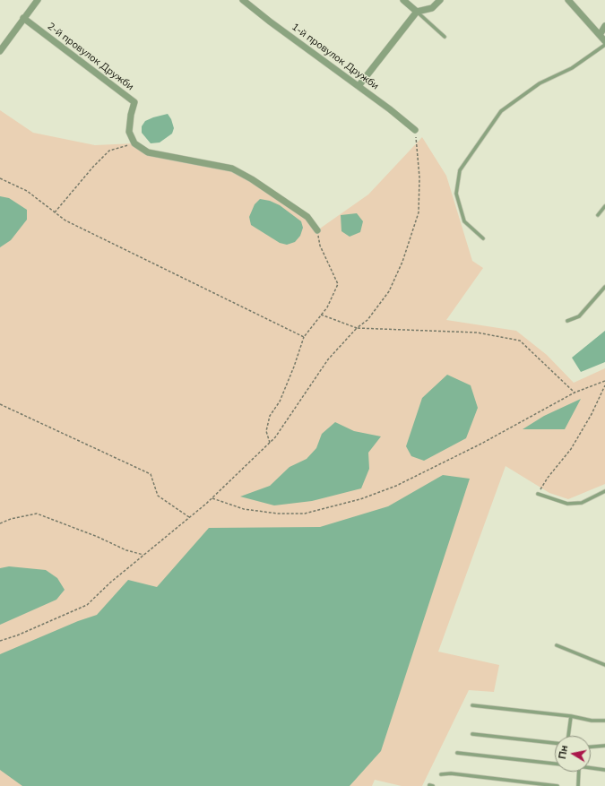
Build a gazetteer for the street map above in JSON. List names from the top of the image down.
{
  "streets": {
    "street": ["2-й провулок Дружби", "1-й провулок Дружби"]
  },
  "north": "left"
}
